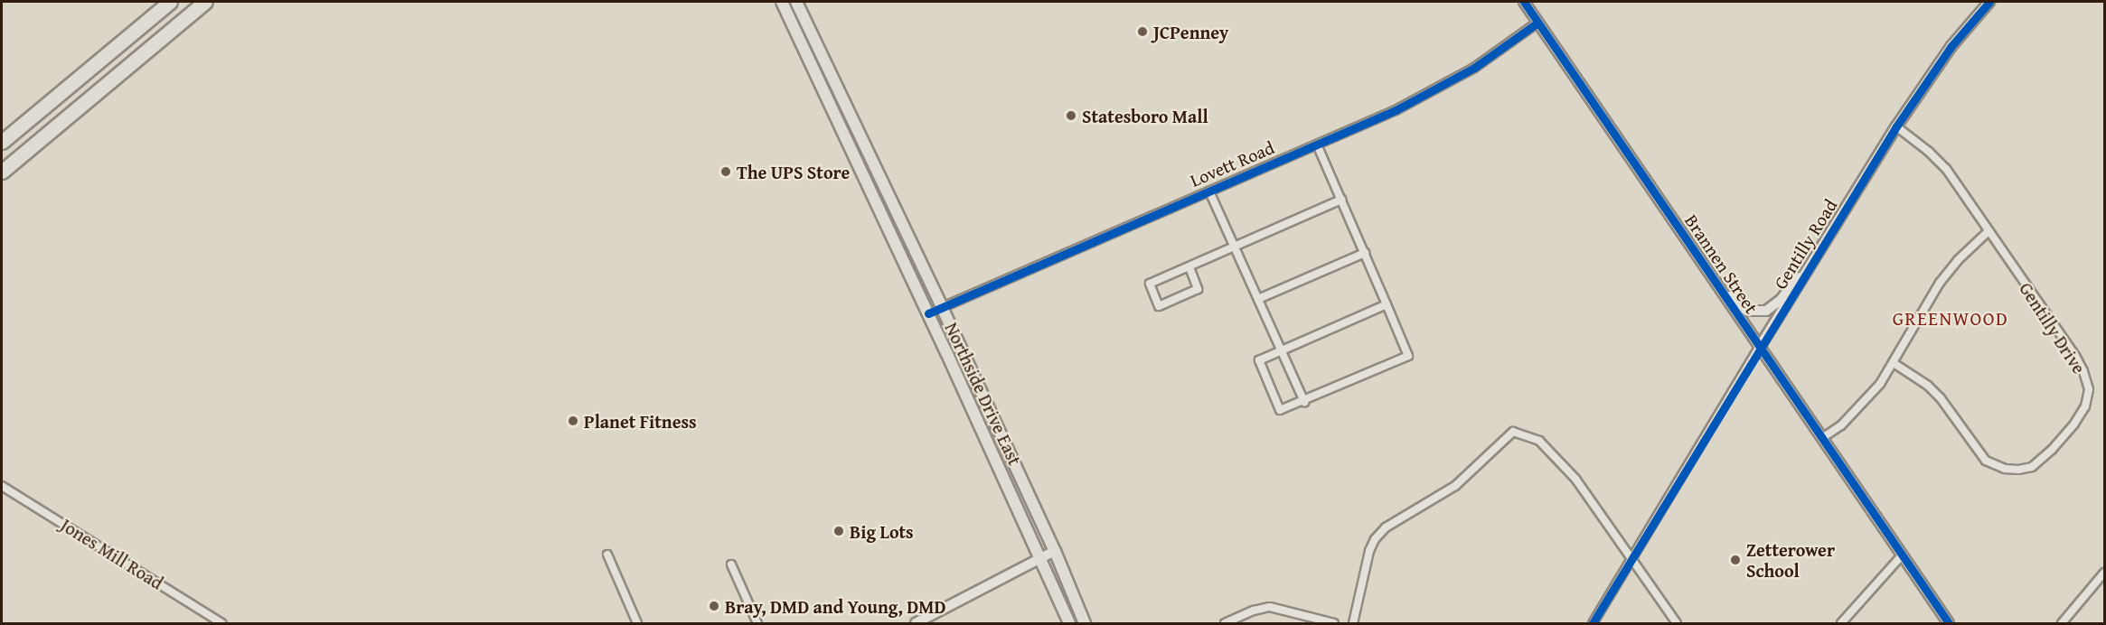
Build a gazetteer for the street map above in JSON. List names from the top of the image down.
{
  "streets": {
    "main road": ["Northside Drive East"],
    "street": [
      "Lovett Road",
      "Gentilly Road",
      "Brannen Street",
      "Gentilly Drive",
      "Jones Mill Road"
    ]
  },
  "crossings": [
    ["Lovett Road", "Brannen Street"],
    ["Lovett Road", "Northside Drive East"],
    ["Gentilly Road", "Brannen Street"],
    ["Gentilly Road", "Gentilly Drive"]
  ],
  "districts": ["GREENWOOD"],
  "places": [
    "JCPenney",
    "Statesboro Mall",
    "The UPS Store",
    "Planet Fitness",
    "Big Lots",
    "Zetterower School",
    "Bray, DMD and Young, DMD"
  ]
}
